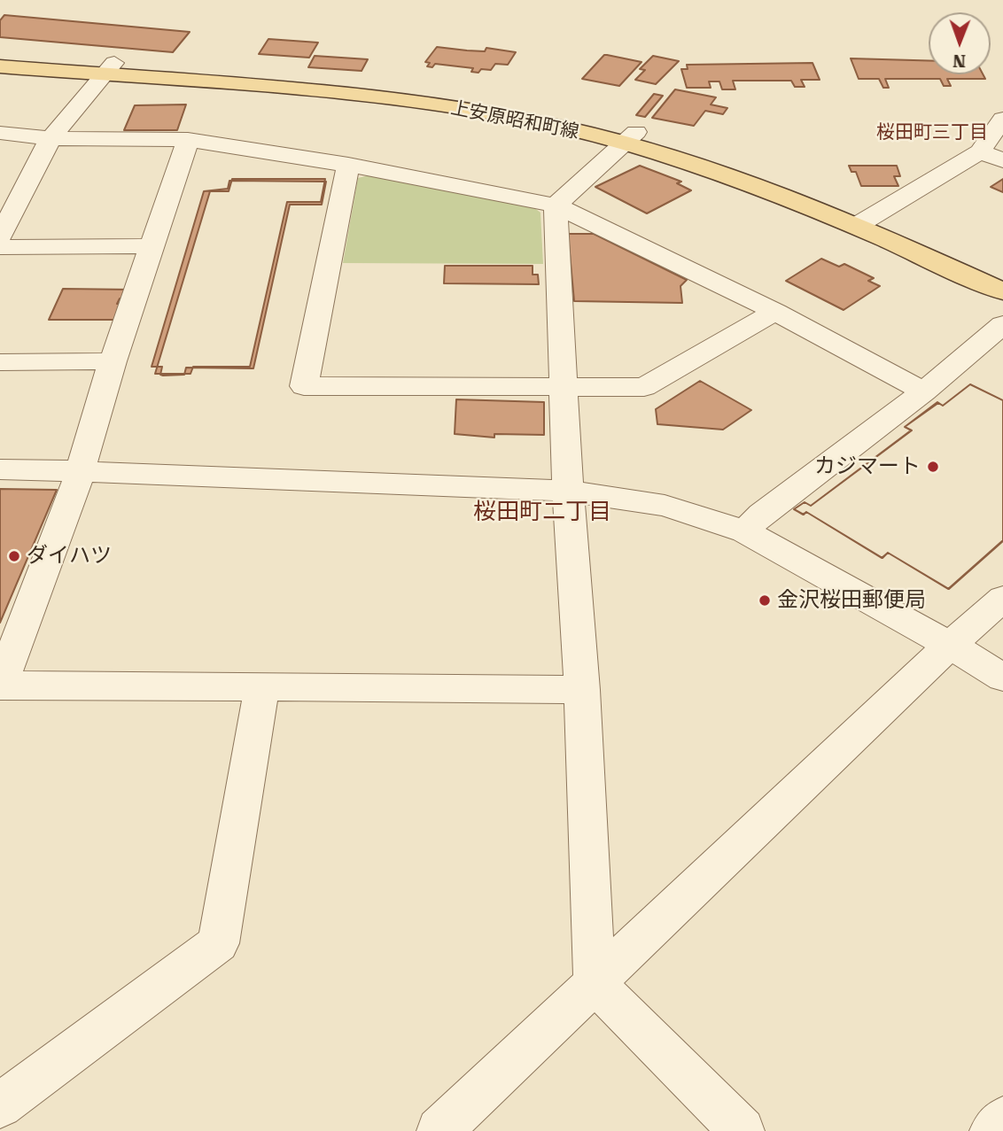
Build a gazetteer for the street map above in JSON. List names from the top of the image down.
{
  "streets": {
    "main road": ["上安原昭和町線"]
  },
  "districts": ["桜田町三丁目", "桜田町二丁目"],
  "places": ["カジマート", "ダイハツ", "金沢桜田郵便局"],
  "north": "bottom"
}
